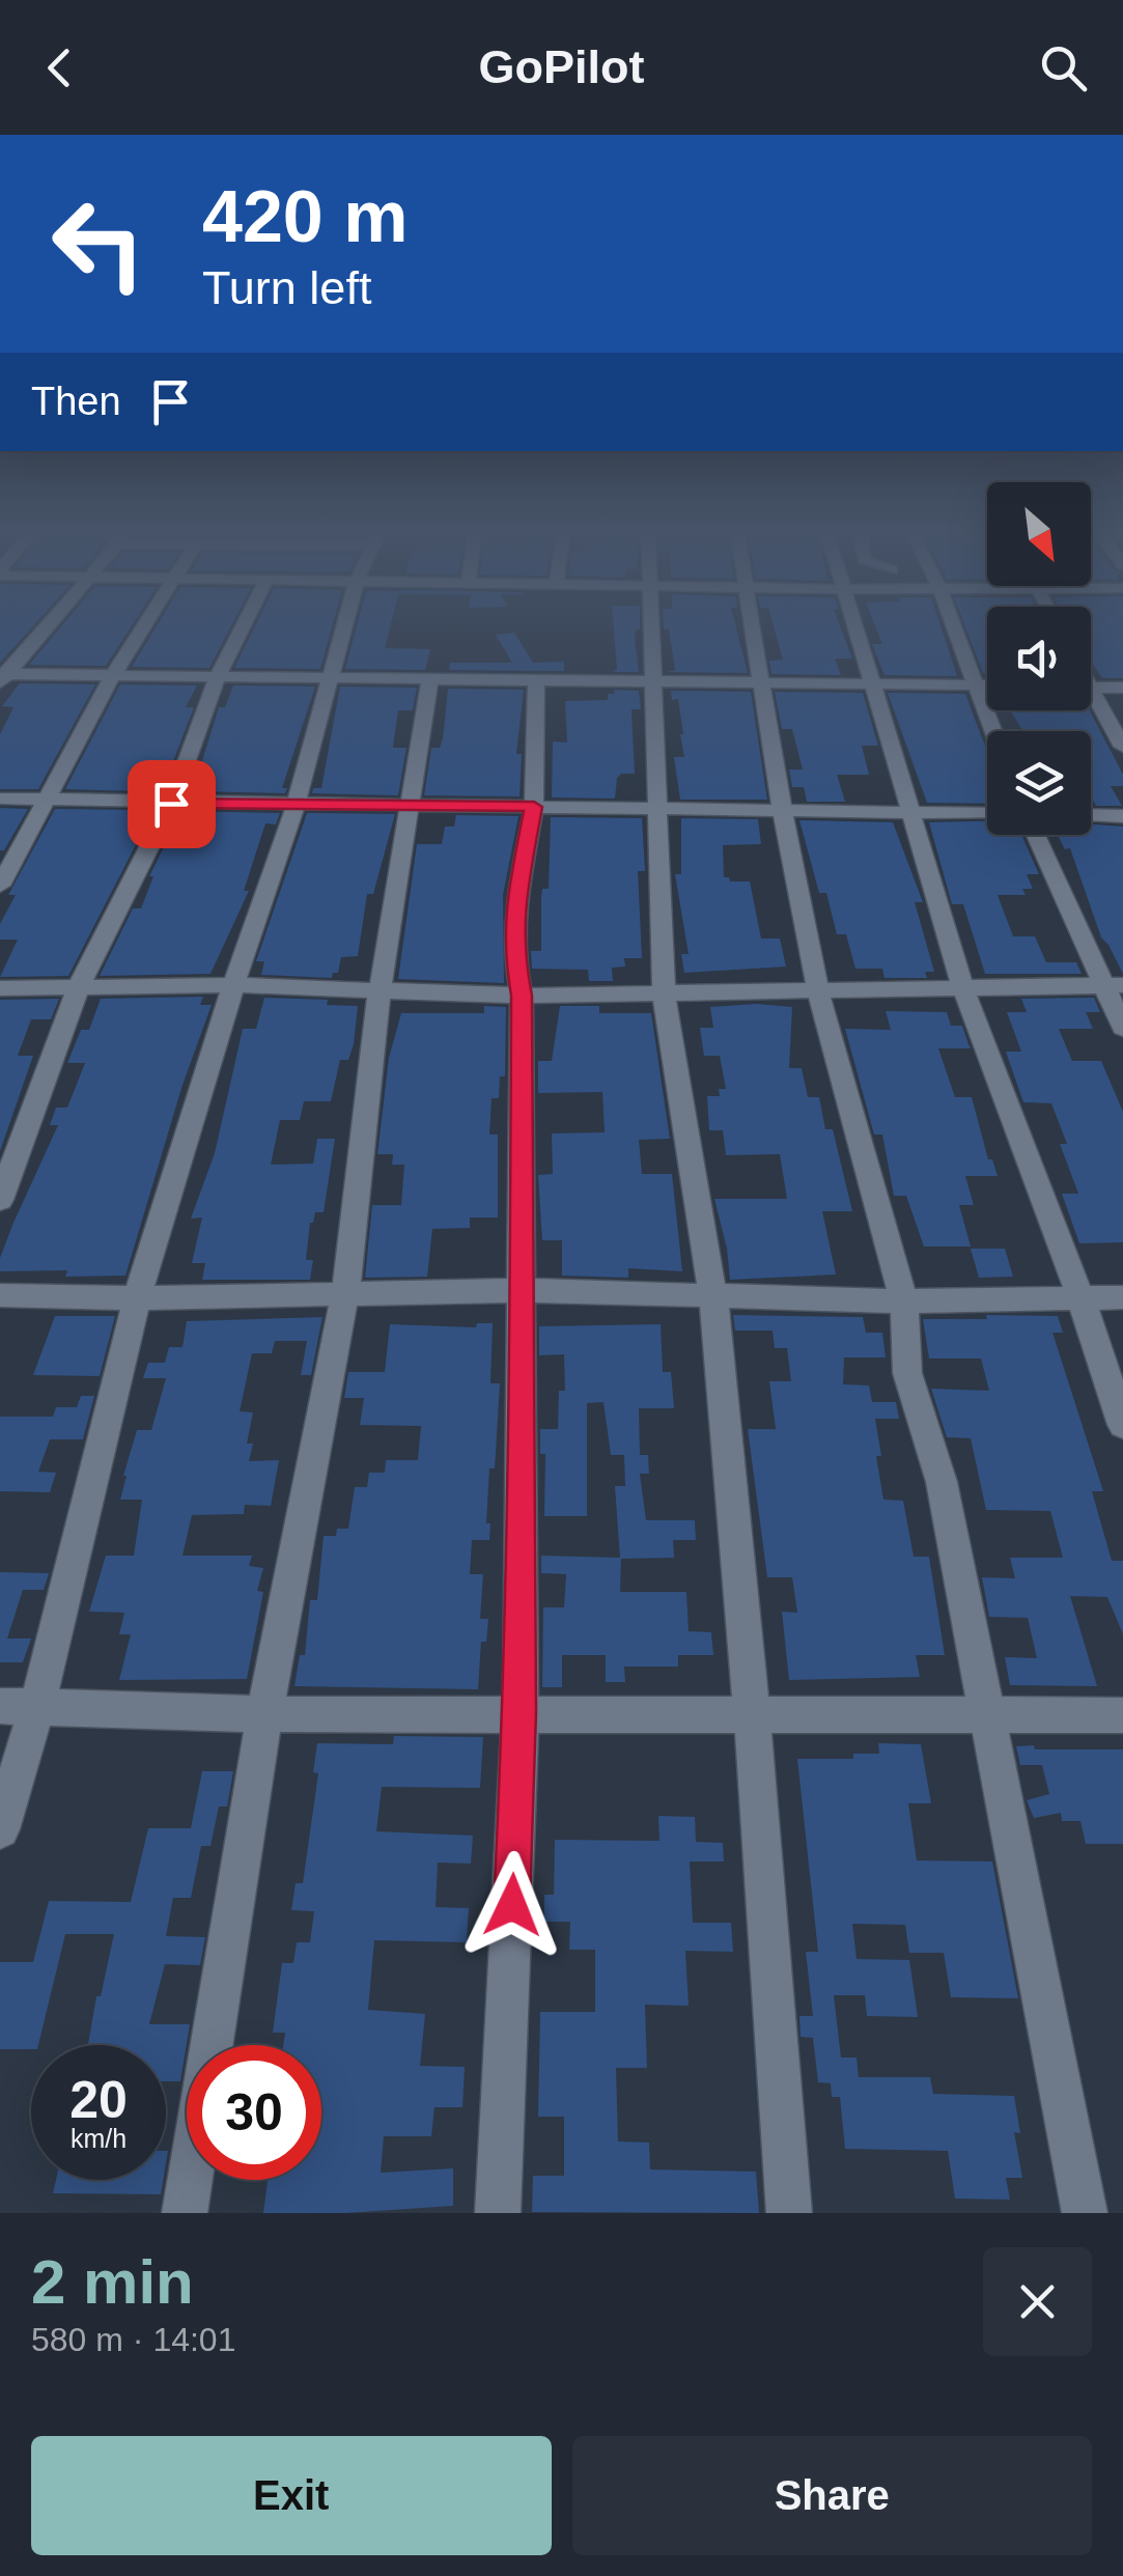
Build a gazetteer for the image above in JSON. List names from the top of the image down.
{
  "north": "bottom right",
  "page": {
    "header": "GoPilot",
    "turn": ["420 m", "Turn left"],
    "then": "Then",
    "speed": "20 km/h",
    "limit": "30",
    "heading": ["2 min", "580 m · 14:01"],
    "buttons": ["Exit", "Share"]
  }
}
